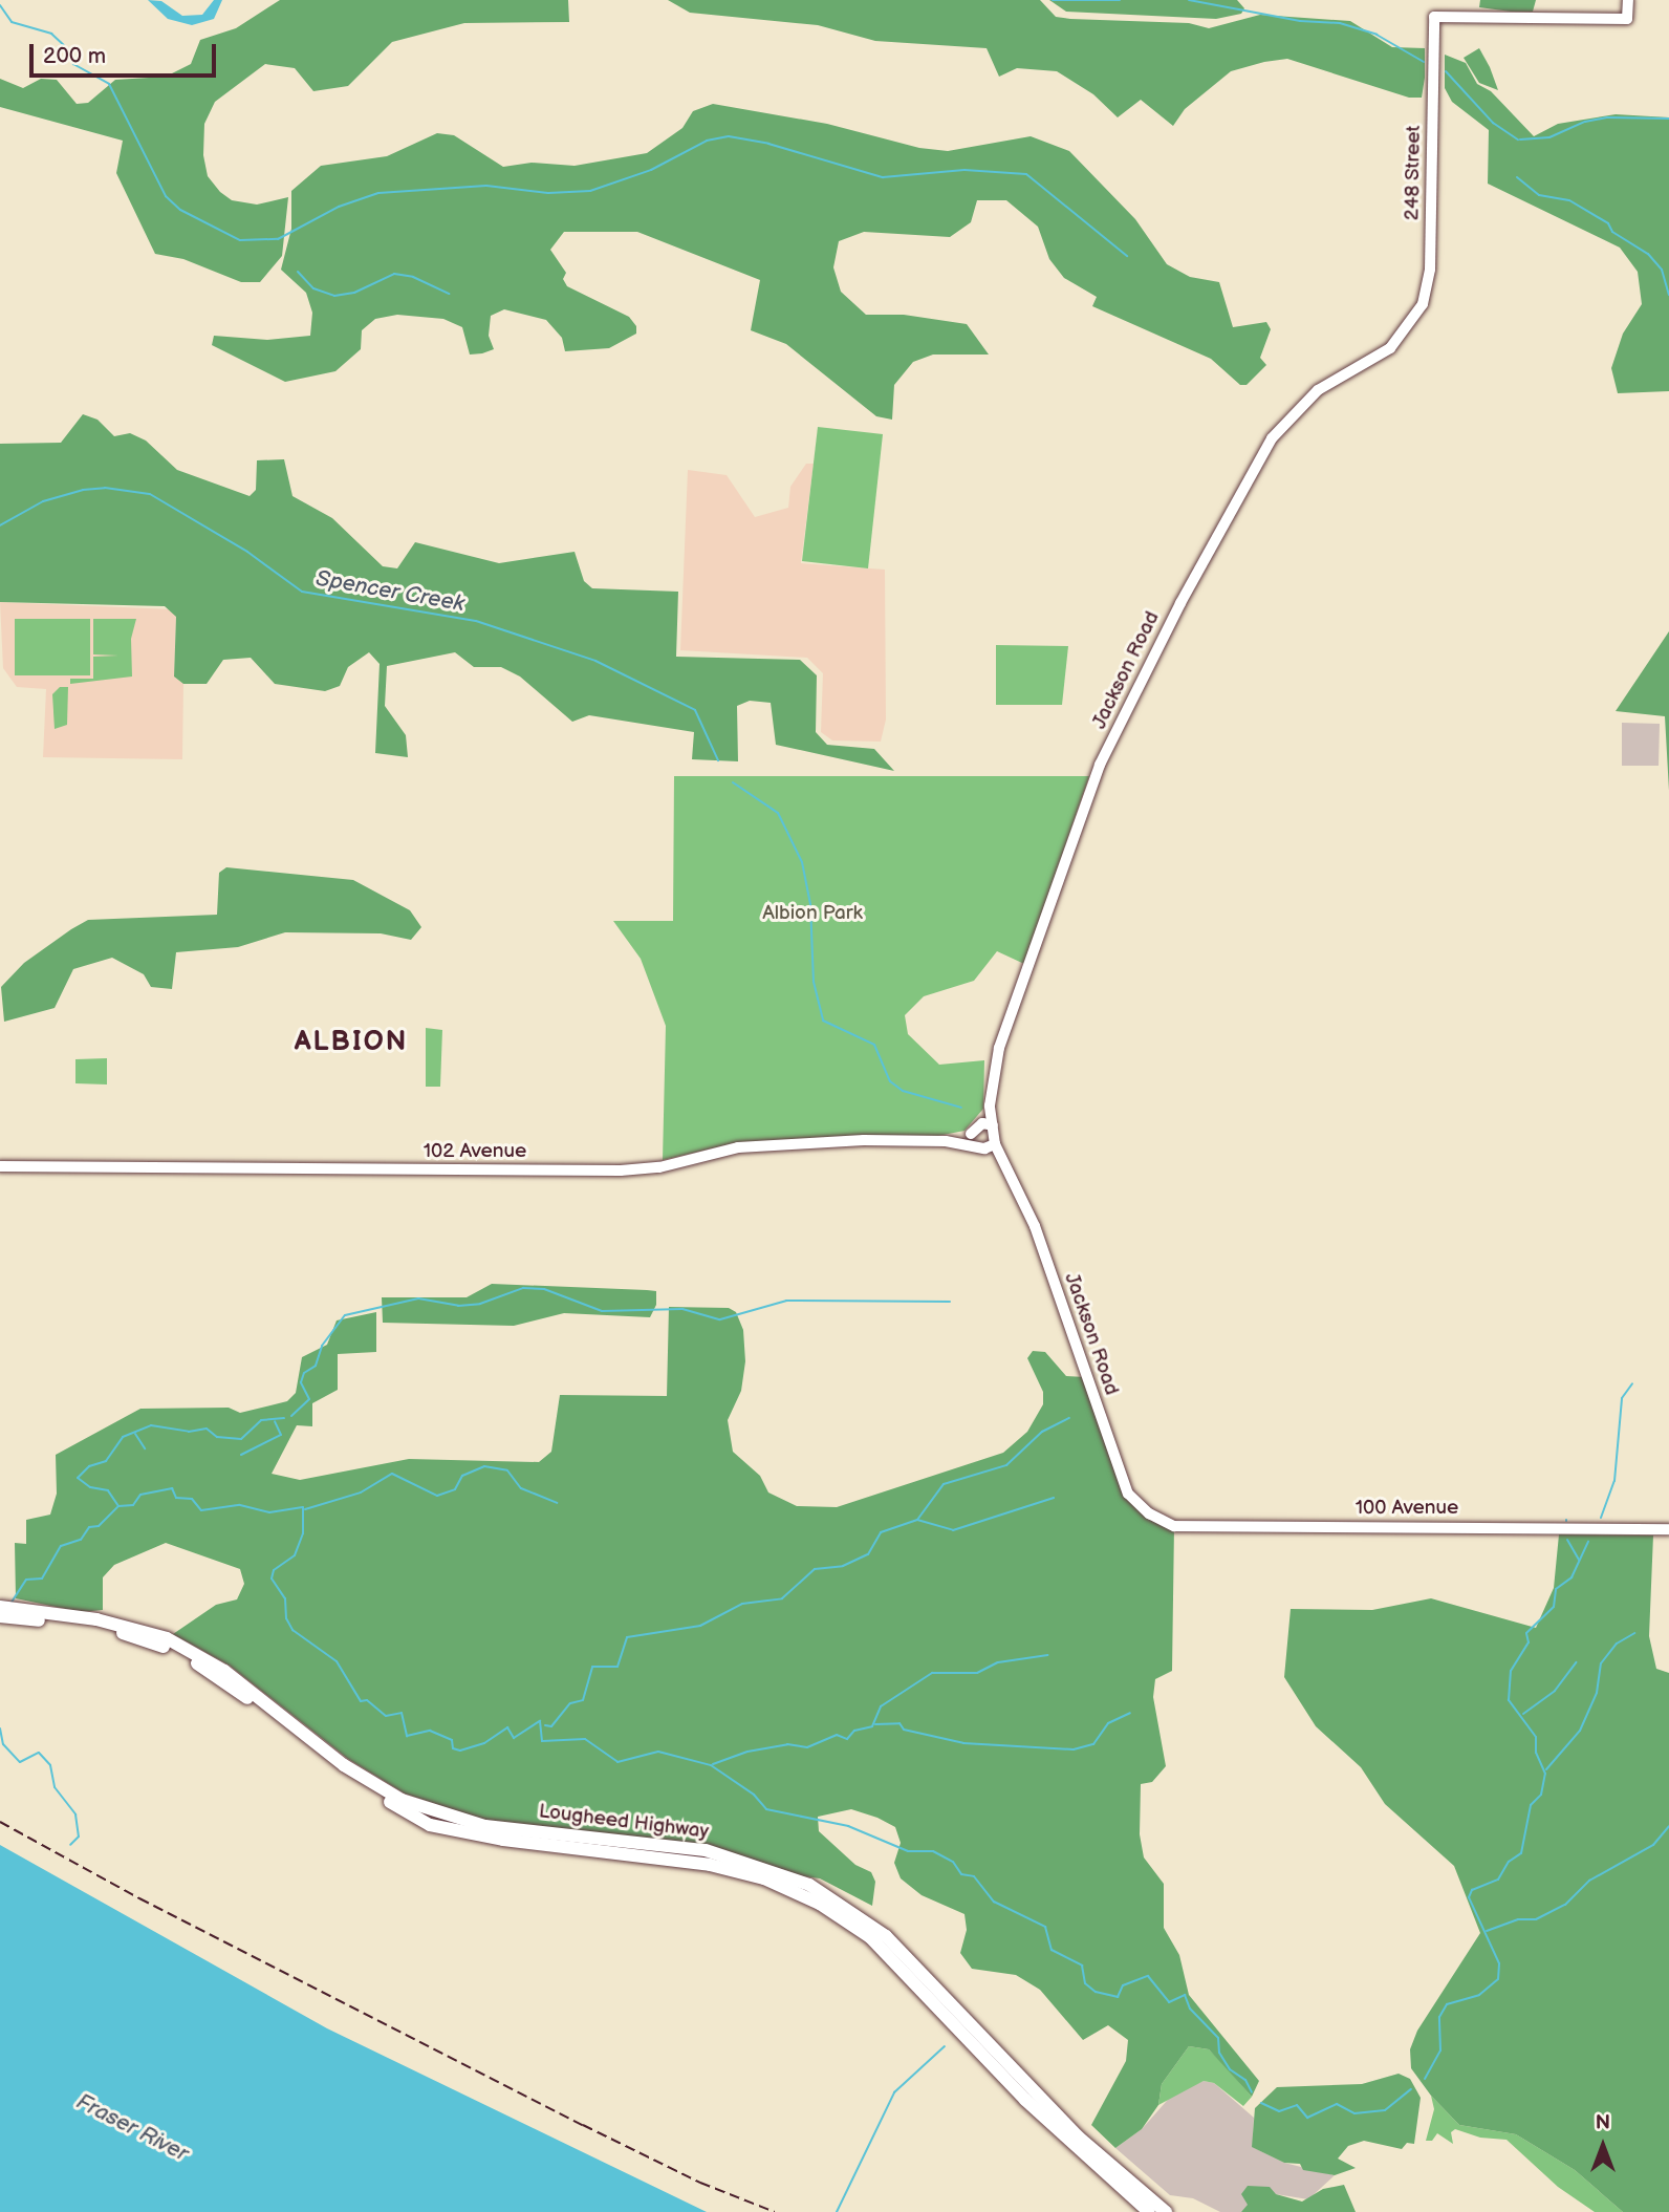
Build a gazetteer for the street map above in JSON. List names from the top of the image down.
{
  "streets": {
    "highway": ["Lougheed Highway"],
    "main road": [
      "248 Street",
      "Jackson Road",
      "102 Avenue",
      "100 Avenue"
    ]
  },
  "crossings": [
    ["248 Street", "Jackson Road"],
    ["Jackson Road", "100 Avenue"]
  ],
  "districts": ["ALBION"],
  "water": ["Spencer Creek", "Fraser River"],
  "parks": ["Albion Park"],
  "scale_bar": "200 m",
  "north": "top"
}
